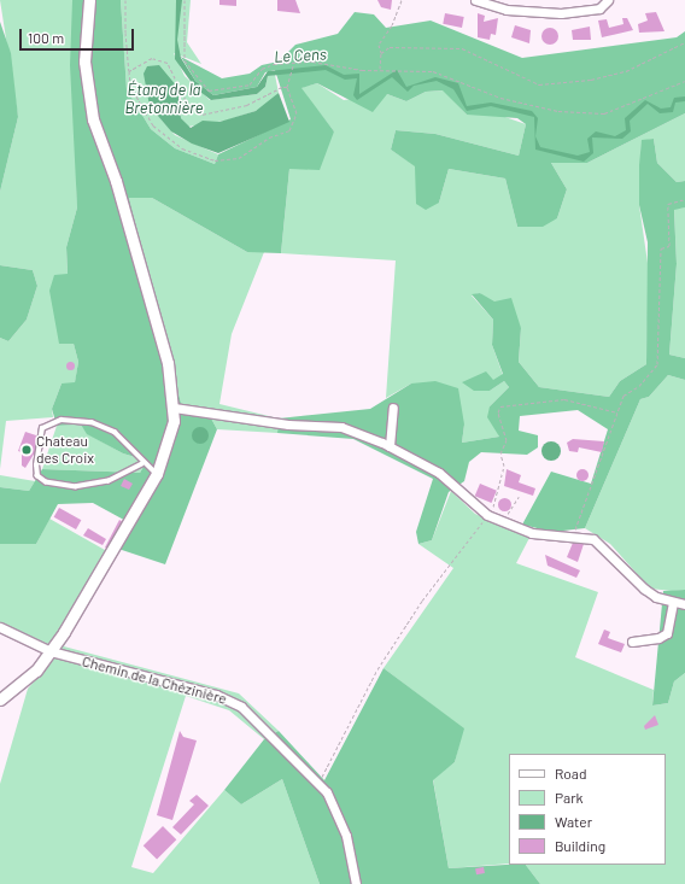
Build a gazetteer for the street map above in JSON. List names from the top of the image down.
{
  "streets": {
    "street": ["Chemin de la Chézinière"]
  },
  "water": ["Le Cens", "Étang de la Bretonnière"],
  "places": ["Chateau des Croix"],
  "legend": [
    "Road",
    "Park",
    "Water",
    "Building"
  ],
  "scale_bar": "100 m"
}
